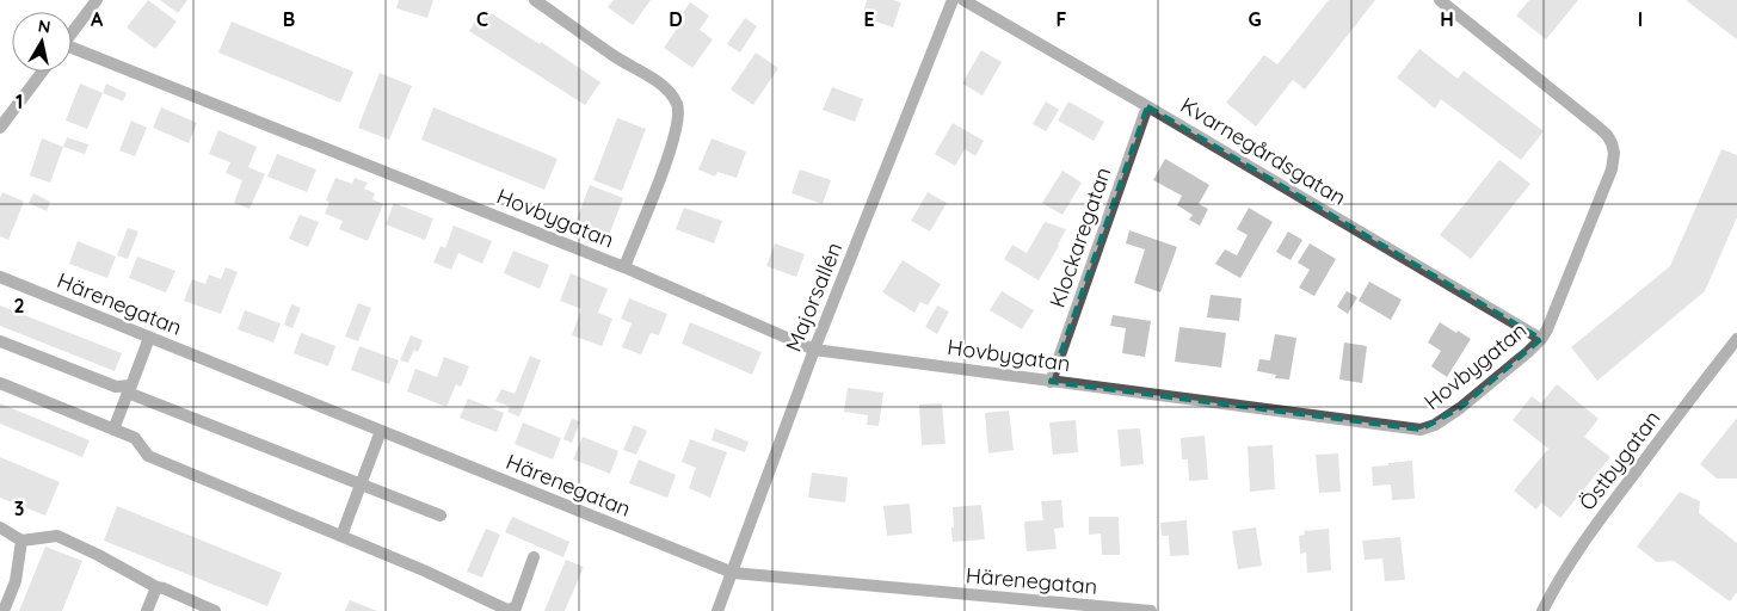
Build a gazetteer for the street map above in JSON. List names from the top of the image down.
{
  "streets": {
    "street": [
      "Kvarnegårdsgatan",
      "Hovbygatan",
      "Klockaregatan",
      "Majorsallén",
      "Härenegatan",
      "Östbygatan"
    ]
  },
  "crossings": [
    ["Kvarnegårdsgatan", "Hovbygatan"],
    ["Kvarnegårdsgatan", "Klockaregatan"],
    ["Hovbygatan", "Klockaregatan"],
    ["Hovbygatan", "Majorsallén"],
    ["Majorsallén", "Härenegatan"]
  ],
  "north": "top",
  "grid": {
    "columns": [
      "A",
      "B",
      "C",
      "D",
      "E",
      "F",
      "G",
      "H",
      "I"
    ],
    "rows": ["1", "2", "3"]
  }
}
